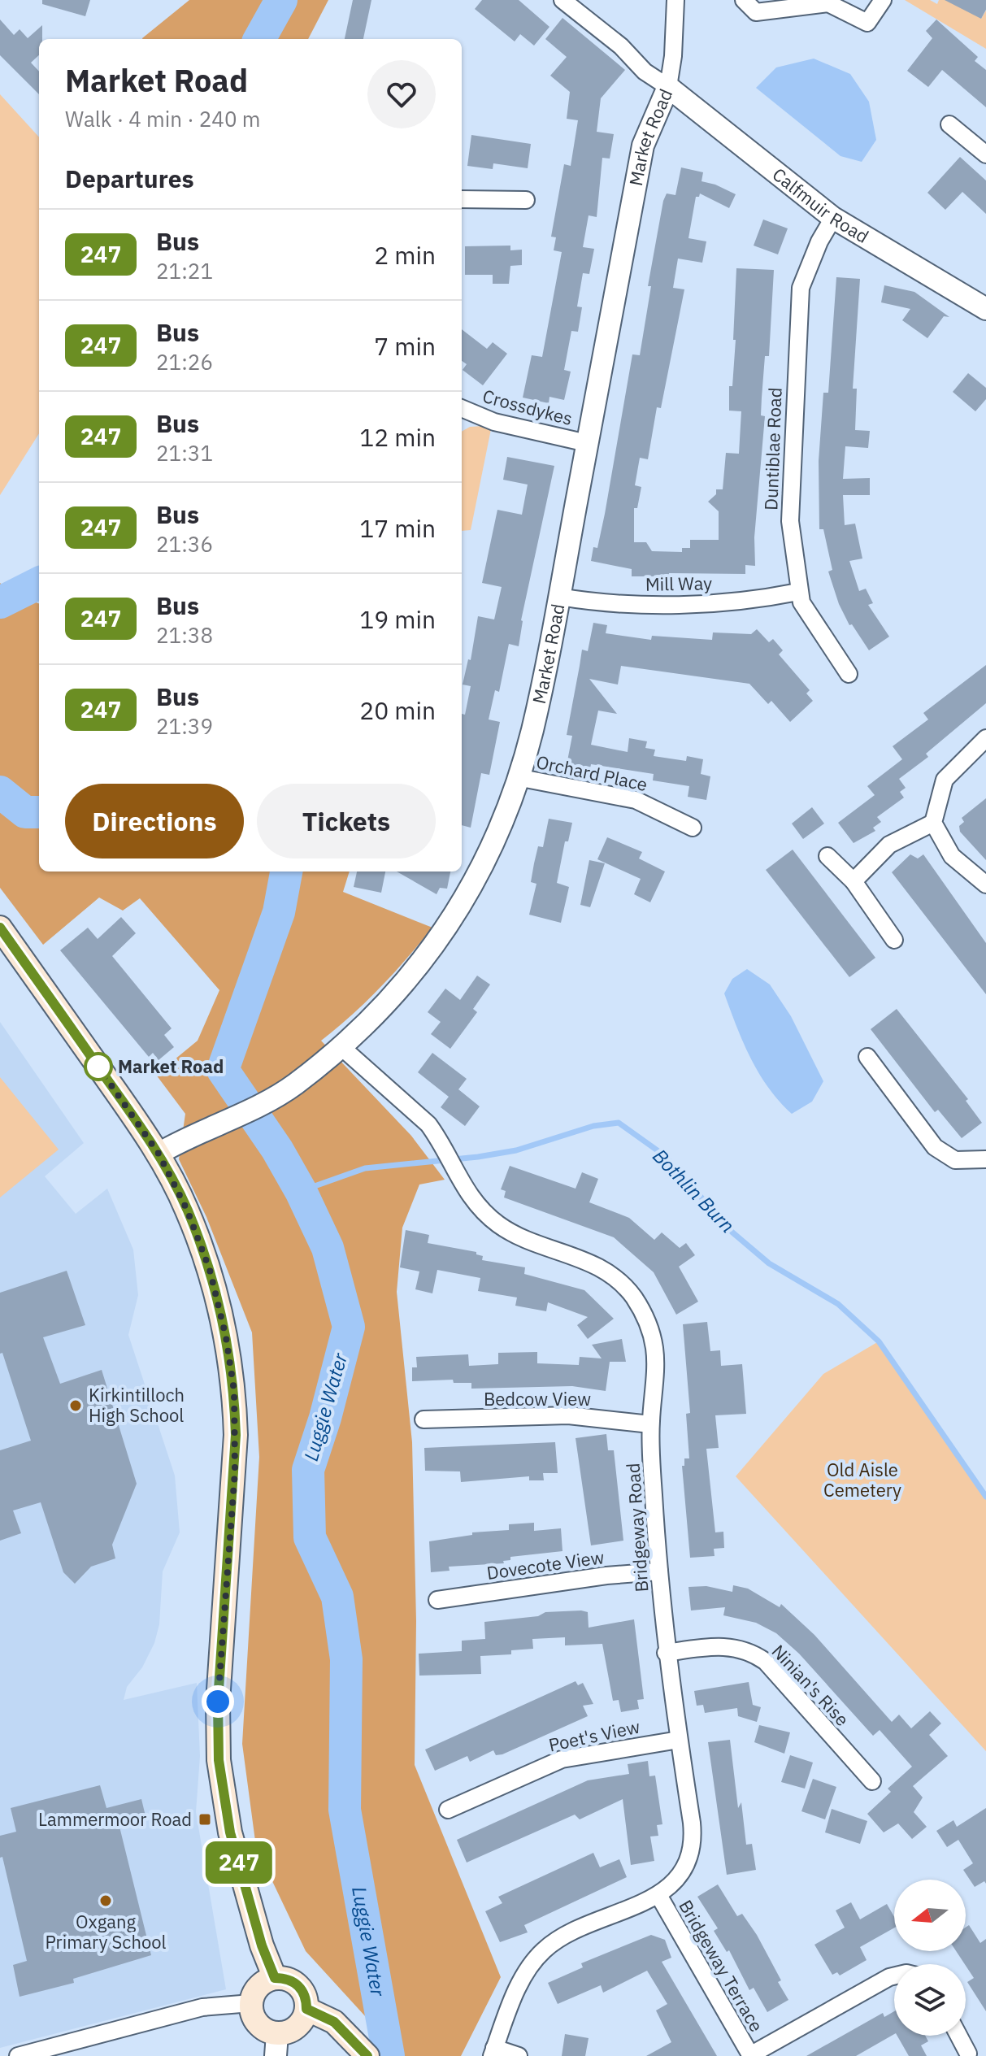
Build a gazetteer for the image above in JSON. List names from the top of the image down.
{
  "streets": {
    "street": [
      "Market Road",
      "Calfmuir Road",
      "Crossdykes",
      "Duntiblae Road",
      "Mill Way",
      "Orchard Place",
      "Bedcow View",
      "Bridgeway Road",
      "Dovecote View",
      "Ninian's Rise",
      "Poet's View",
      "Bridgeway Terrace"
    ]
  },
  "crossings": [
    ["Market Road", "Calfmuir Road"],
    ["Market Road", "Crossdykes"],
    ["Market Road", "Mill Way"],
    ["Market Road", "Orchard Place"],
    ["Market Road", "Bridgeway Road"],
    ["Calfmuir Road", "Duntiblae Road"],
    ["Duntiblae Road", "Mill Way"],
    ["Bedcow View", "Bridgeway Road"],
    ["Bridgeway Road", "Dovecote View"],
    ["Bridgeway Road", "Ninian's Rise"],
    ["Bridgeway Road", "Poet's View"],
    ["Bridgeway Road", "Bridgeway Terrace"]
  ],
  "water": ["Bothlin Burn", "Luggie Water"],
  "parks": ["Old Aisle Cemetery"],
  "places": {
    "other": ["Market Road", "Kirkintilloch High School", "Oxgang Primary School"],
    "transit": ["Lammermoor Road"]
  },
  "lines": ["bus line 247"],
  "north": "left",
  "page": {
    "on_map": "247",
    "heading": [
      ["Market Road", "Walk · 4 min · 240 m"],
      "Departures"
    ],
    "list": [
      {
        "mark": "247",
        "name": "Bus",
        "note": "21:21",
        "value": "2 min"
      },
      {
        "mark": "247",
        "name": "Bus",
        "note": "21:26",
        "value": "7 min"
      },
      {
        "mark": "247",
        "name": "Bus",
        "note": "21:31",
        "value": "12 min"
      },
      {
        "mark": "247",
        "name": "Bus",
        "note": "21:36",
        "value": "17 min"
      },
      {
        "mark": "247",
        "name": "Bus",
        "note": "21:38",
        "value": "19 min"
      },
      {
        "mark": "247",
        "name": "Bus",
        "note": "21:39",
        "value": "20 min"
      }
    ],
    "buttons": ["Directions", "Tickets"]
  }
}
